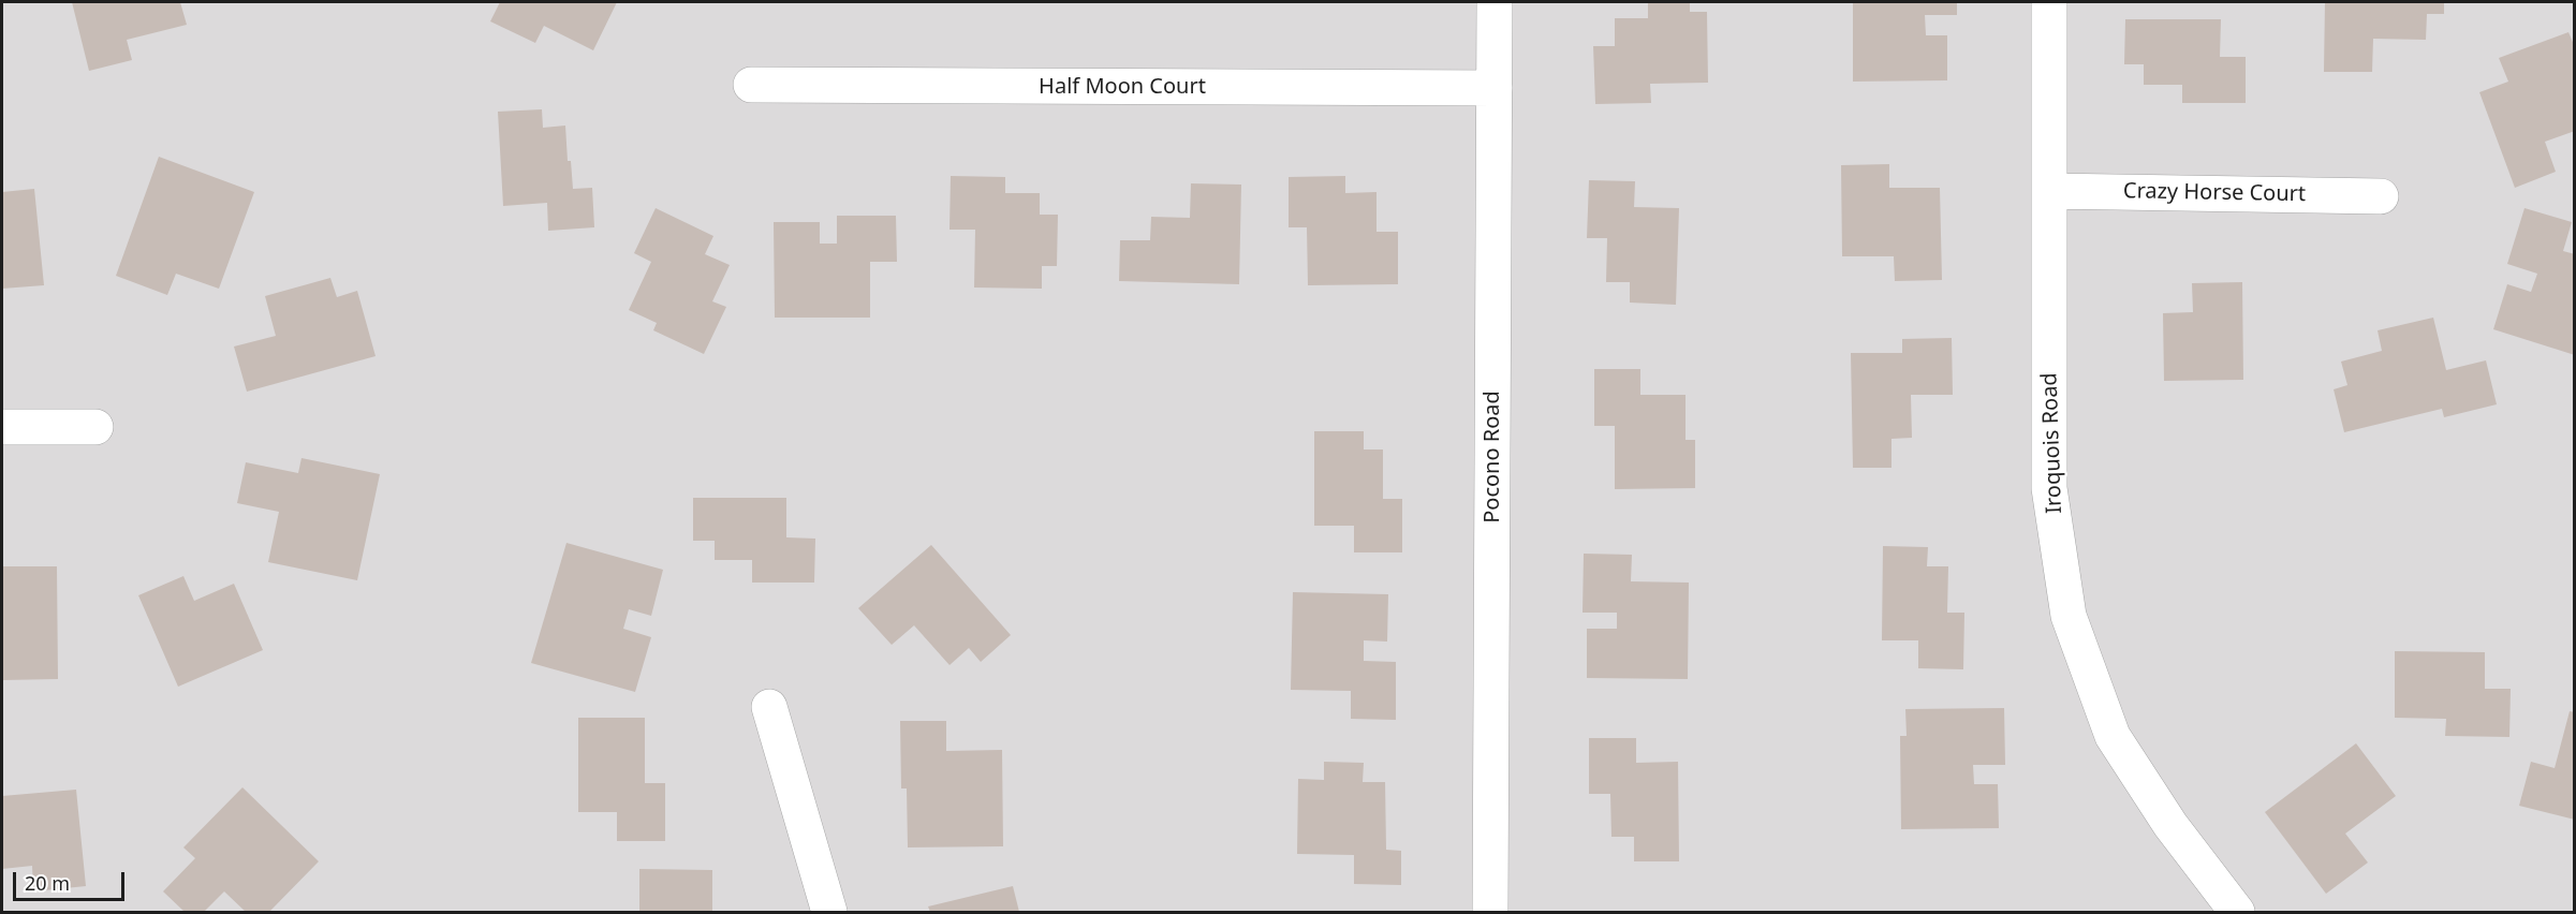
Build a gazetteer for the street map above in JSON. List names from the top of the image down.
{
  "streets": {
    "street": [
      "Half Moon Court",
      "Crazy Horse Court",
      "Iroquois Road",
      "Pocono Road"
    ]
  },
  "crossings": [
    ["Half Moon Court", "Pocono Road"],
    ["Crazy Horse Court", "Iroquois Road"]
  ],
  "scale_bar": "20 m"
}
